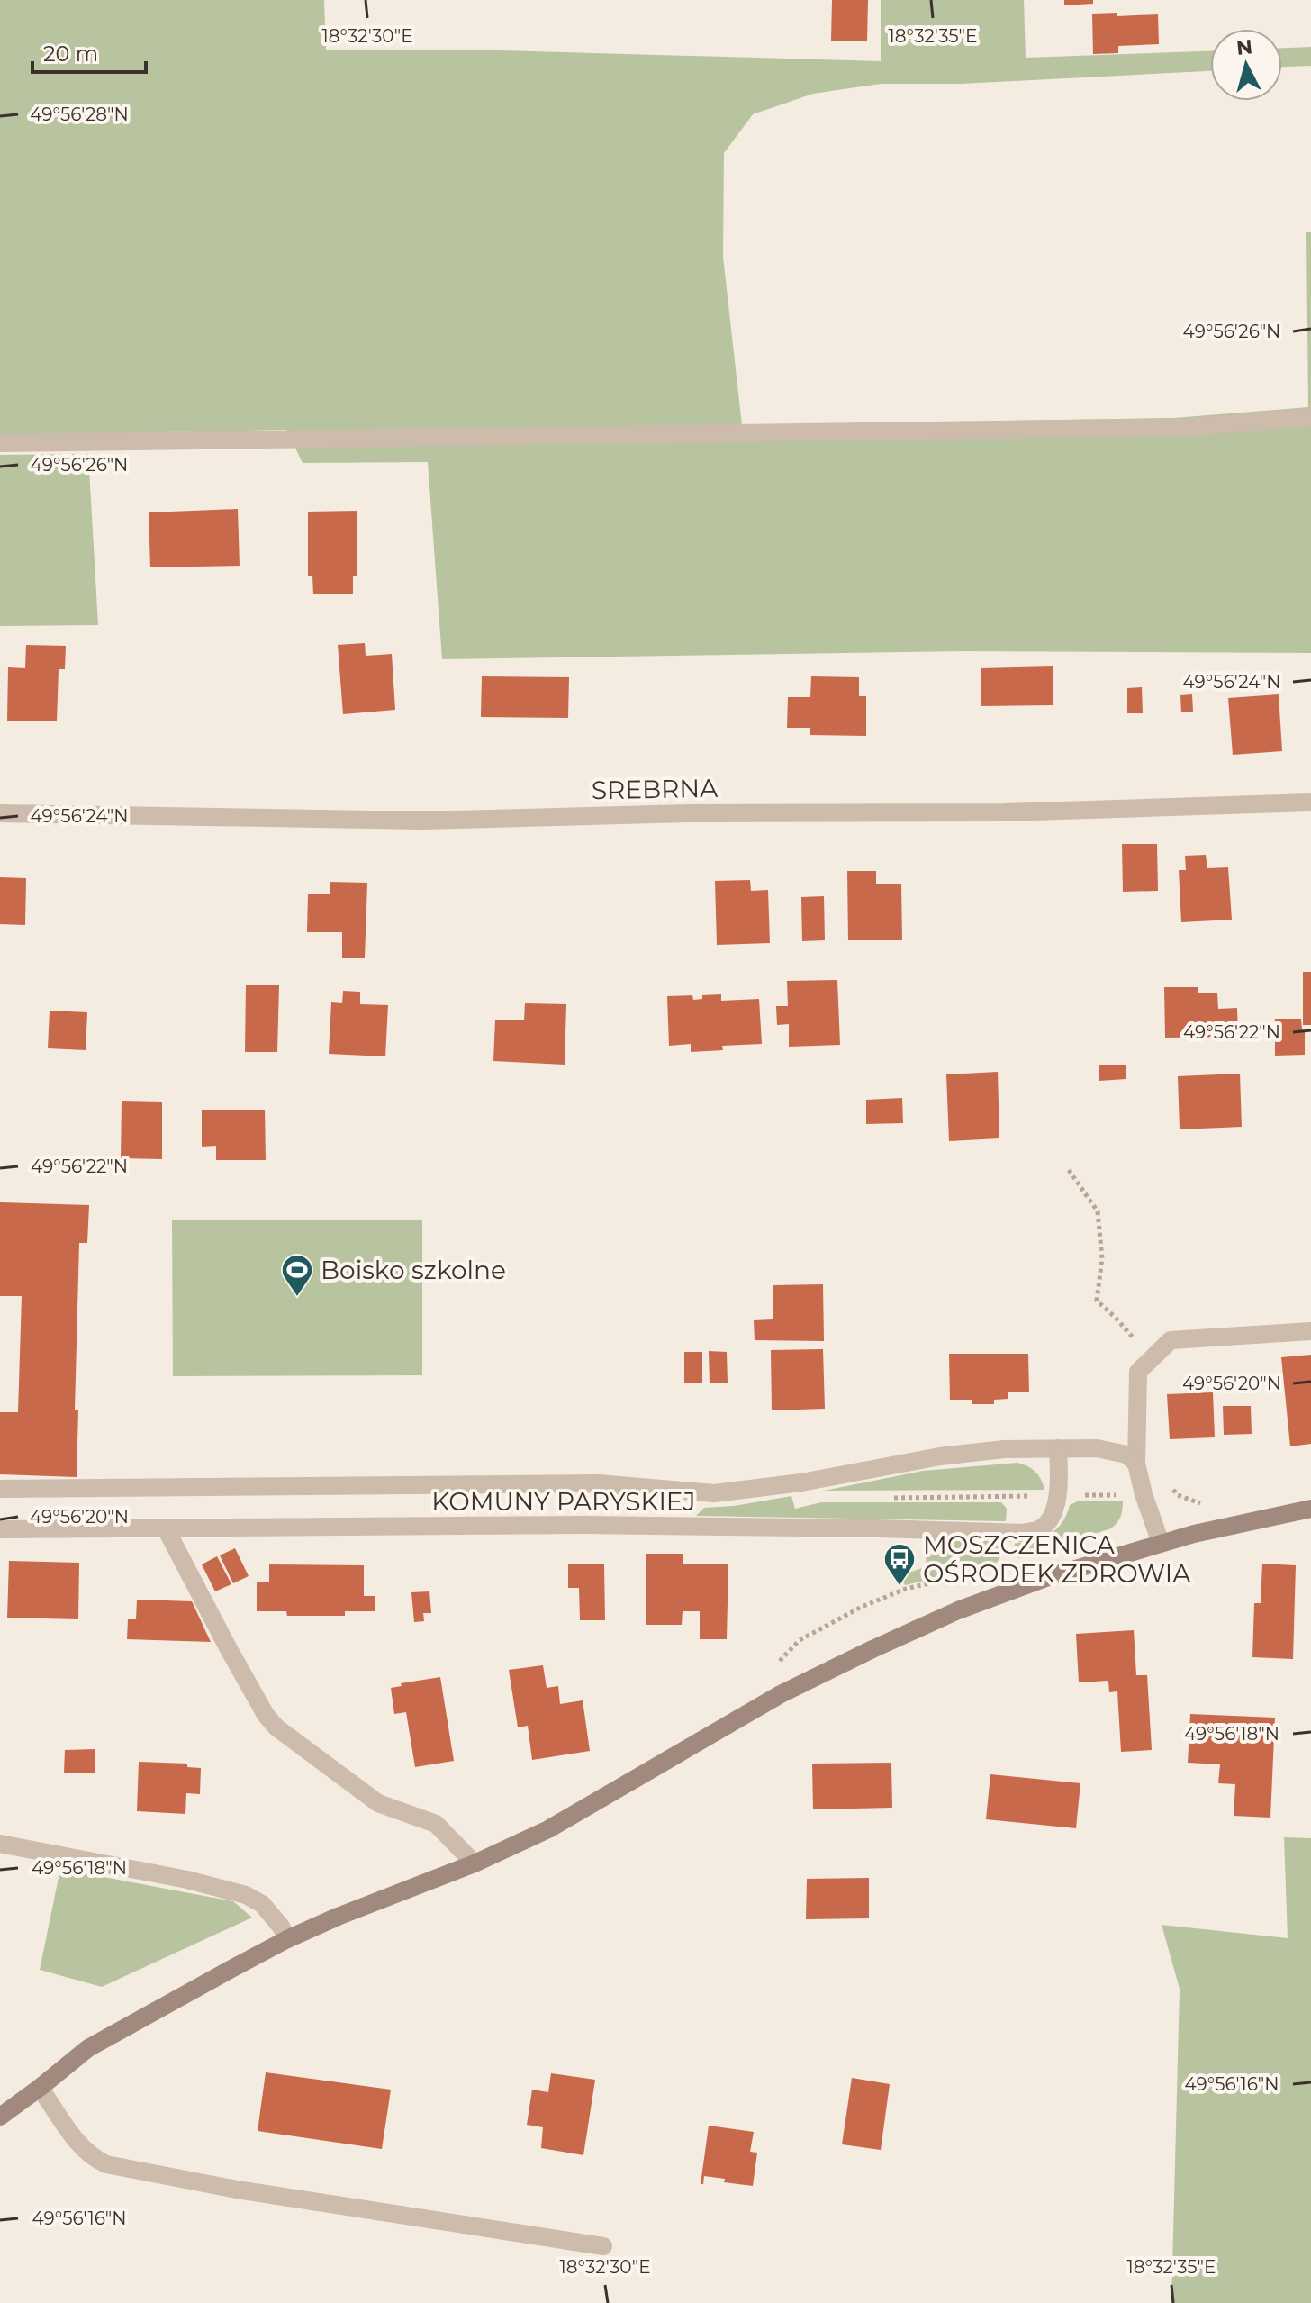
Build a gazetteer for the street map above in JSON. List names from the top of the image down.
{
  "streets": {
    "street": ["SREBRNA", "KOMUNY PARYSKIEJ"]
  },
  "places": {
    "sports": ["Boisko szkolne"],
    "bus stop": ["MOSZCZENICA OŚRODEK ZDROWIA"]
  },
  "scale_bar": "20 m",
  "north": "top",
  "coordinates": [
    "18°32'30\"E",
    "18°32'35\"E",
    "49°56'28\"N",
    "49°56'26\"N",
    "49°56'24\"N",
    "49°56'22\"N",
    "49°56'20\"N",
    "49°56'18\"N",
    "49°56'16\"N"
  ]
}
